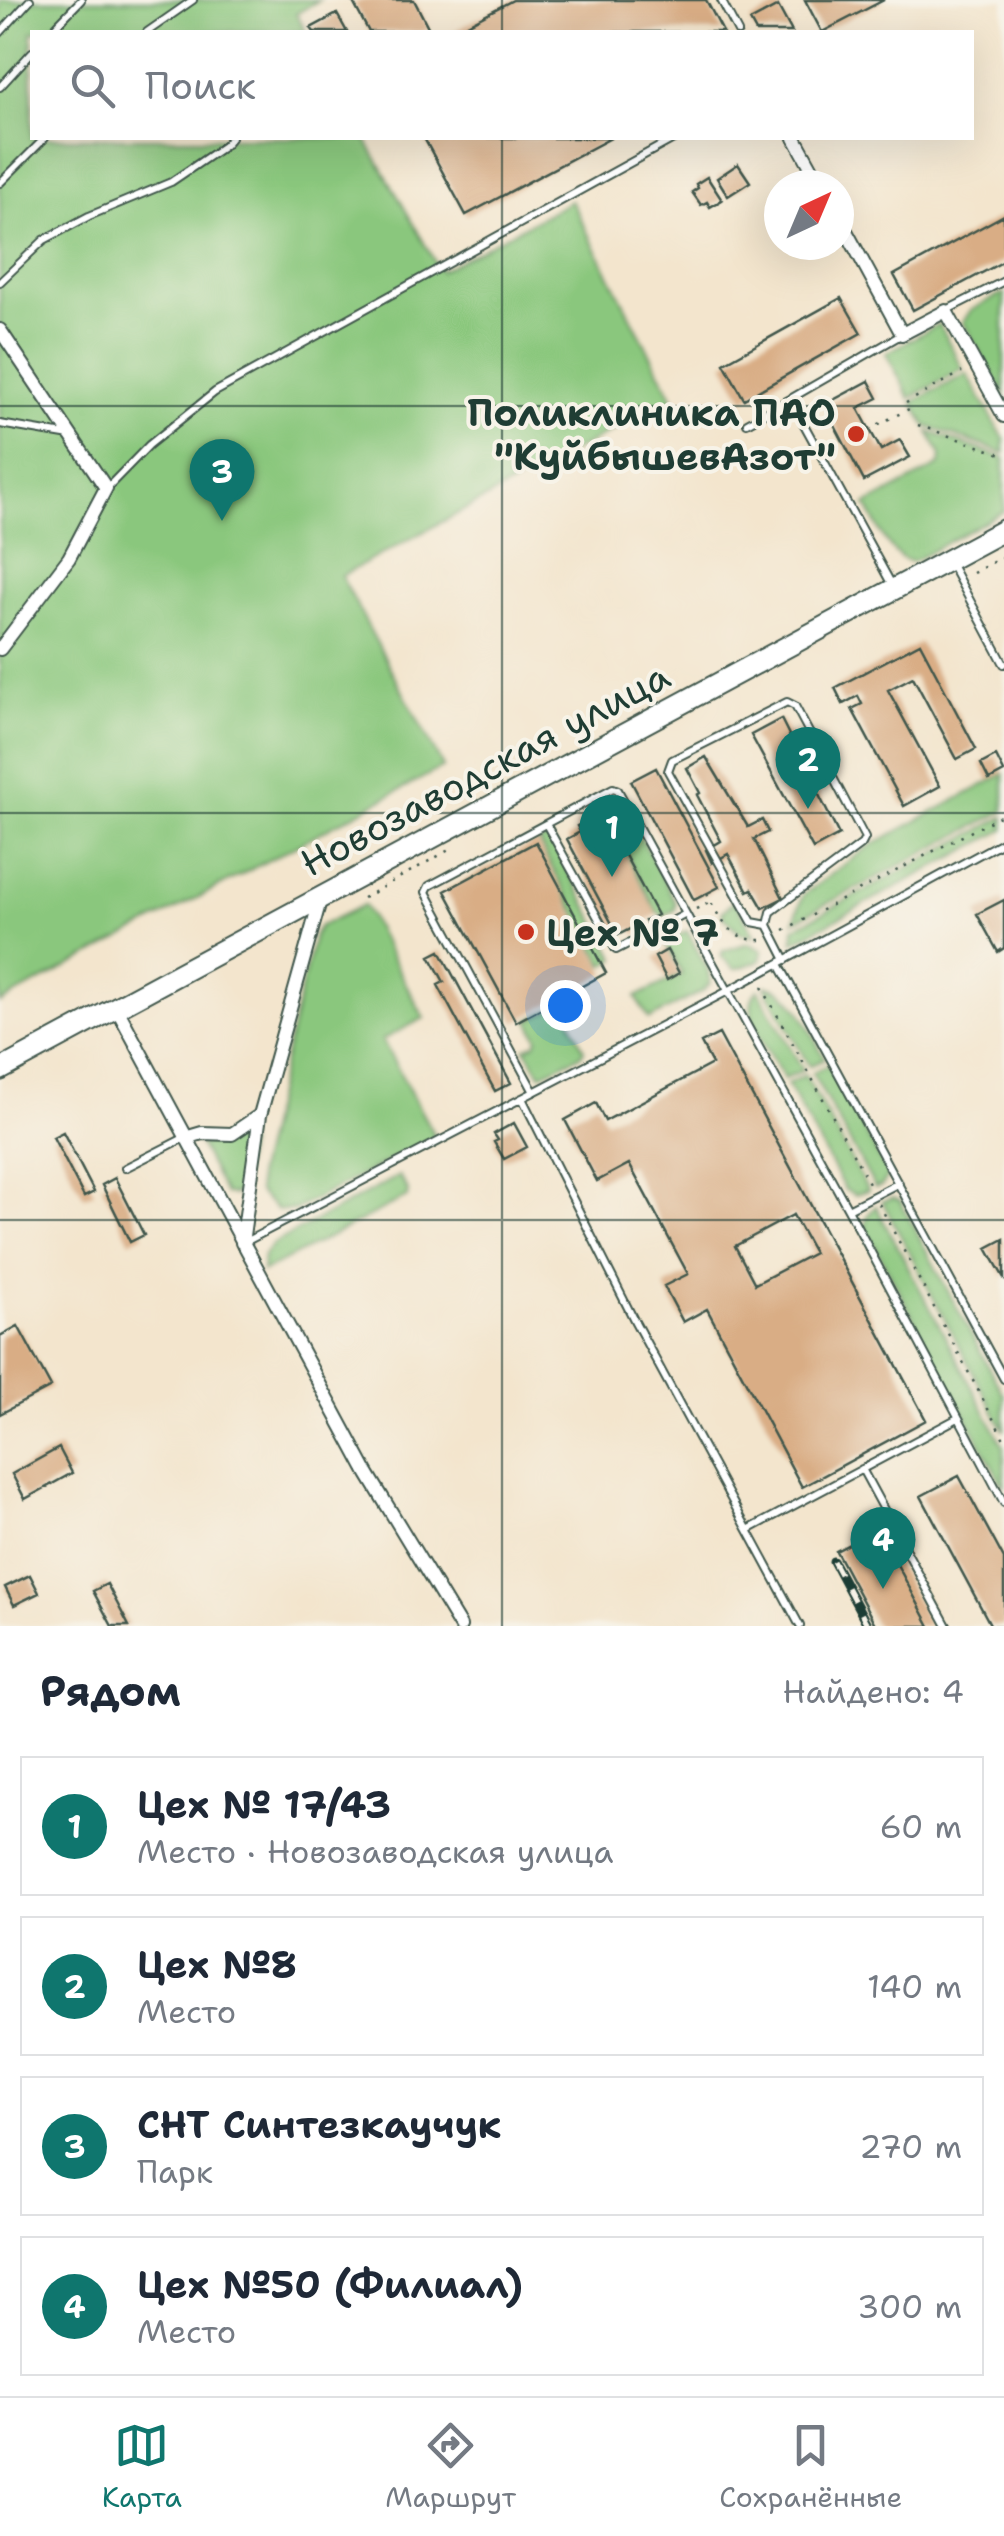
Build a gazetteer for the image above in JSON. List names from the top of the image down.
{
  "streets": {
    "main road": ["Новозаводская улица"]
  },
  "places": ["Поликлиника ПАО \"КуйбышевАзот\"", "Цех № 7"],
  "north": "top right",
  "page": {
    "search": "Поиск",
    "pins": [
      "3",
      "2",
      "1",
      "4"
    ],
    "heading": ["Рядом", "Найдено: 4"],
    "list": [
      {
        "mark": "1",
        "name": "Цех № 17/43",
        "note": "Место · Новозаводская улица",
        "value": "60 m"
      },
      {
        "mark": "2",
        "name": "Цех №8",
        "note": "Место",
        "value": "140 m"
      },
      {
        "mark": "3",
        "name": "СНТ Синтезкаучук",
        "note": "Парк",
        "value": "270 m"
      },
      {
        "mark": "4",
        "name": "Цех №50 (Филиал)",
        "note": "Место",
        "value": "300 m"
      }
    ],
    "nav": ["Карта", "Маршрут", "Сохранённые"]
  }
}
